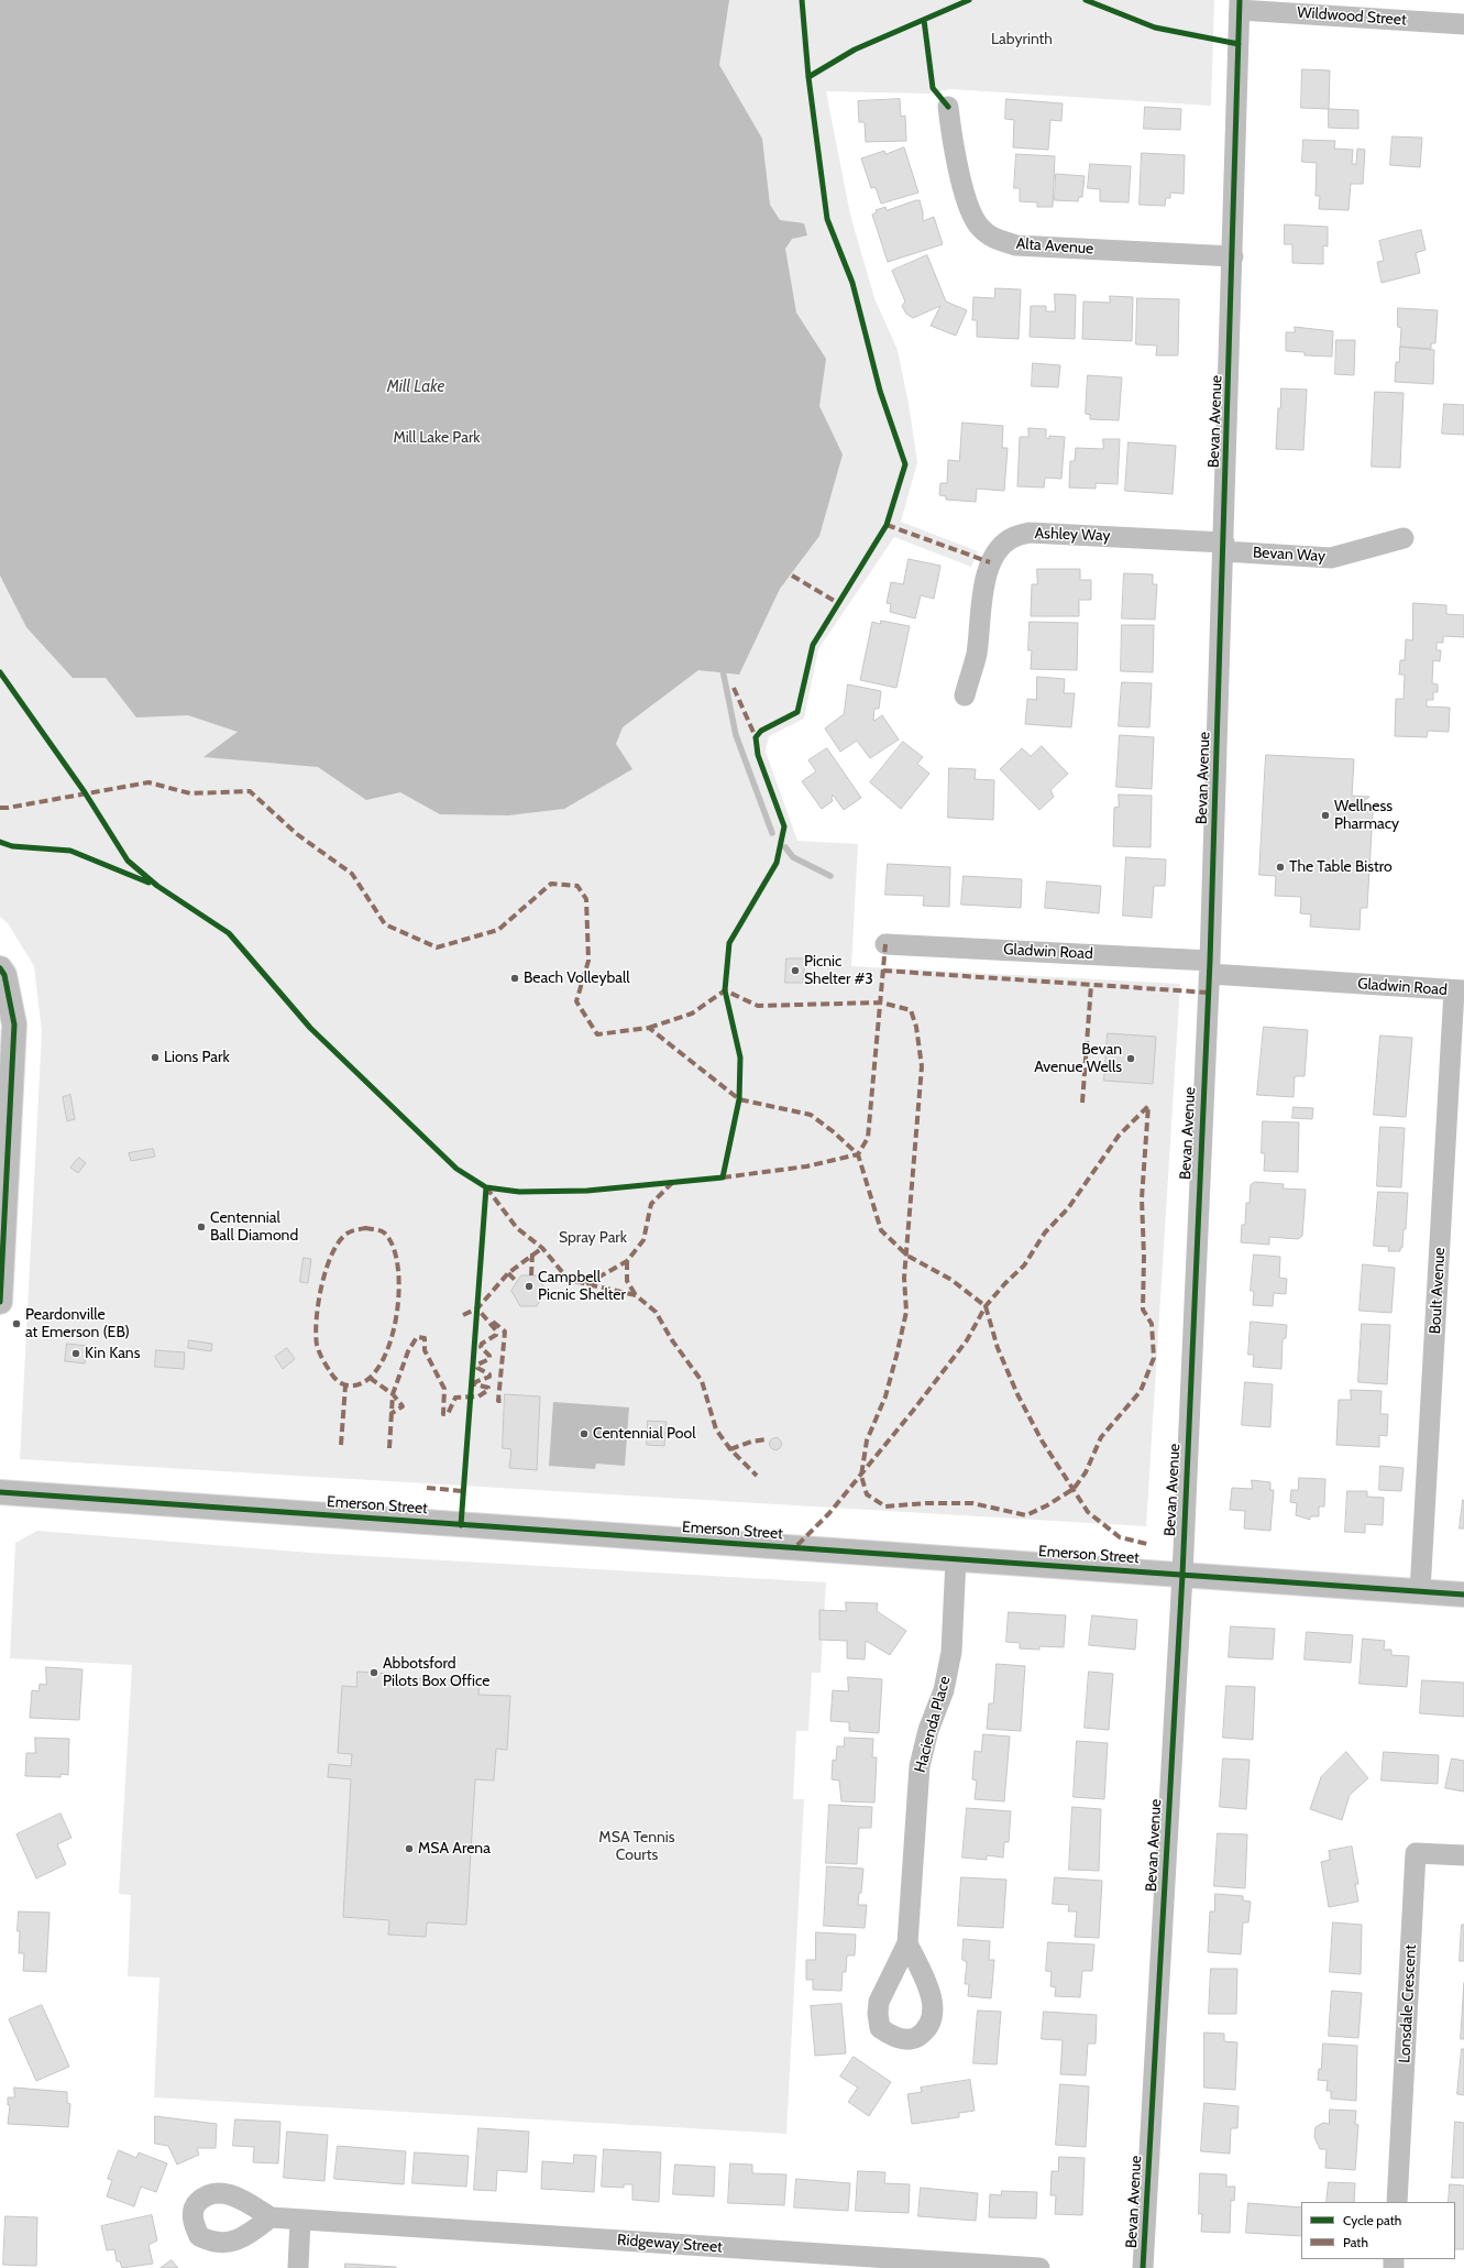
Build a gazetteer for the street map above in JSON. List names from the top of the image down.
{
  "streets": {
    "main road": ["Emerson Street"],
    "street": [
      "Wildwood Street",
      "Alta Avenue",
      "Bevan Avenue",
      "Ashley Way",
      "Bevan Way",
      "Gladwin Road",
      "Boult Avenue",
      "Hacienda Place",
      "Lonsdale Crescent",
      "Ridgeway Street"
    ]
  },
  "crossings": [
    ["Wildwood Street", "Bevan Avenue"],
    ["Alta Avenue", "Bevan Avenue"],
    ["Bevan Avenue", "Ashley Way"],
    ["Bevan Avenue", "Bevan Way"],
    ["Bevan Avenue", "Gladwin Road"],
    ["Bevan Avenue", "Emerson Street"],
    ["Ashley Way", "Bevan Way"],
    ["Gladwin Road", "Boult Avenue"],
    ["Boult Avenue", "Emerson Street"],
    ["Emerson Street", "Hacienda Place"]
  ],
  "water": ["Mill Lake"],
  "parks": [
    "Labyrinth",
    "Mill Lake Park",
    "Spray Park",
    "MSA Tennis Courts"
  ],
  "places": [
    "Wellness Pharmacy",
    "The Table Bistro",
    "Picnic Shelter #3",
    "Beach Volleyball",
    "Lions Park",
    "Bevan Avenue Wells",
    "Centennial Ball Diamond",
    "Campbell Picnic Shelter",
    "Peardonville at Emerson (EB)",
    "Kin Kans",
    "Centennial Pool",
    "Abbotsford Pilots Box Office",
    "MSA Arena"
  ],
  "legend": ["Cycle path", "Path"]
}
